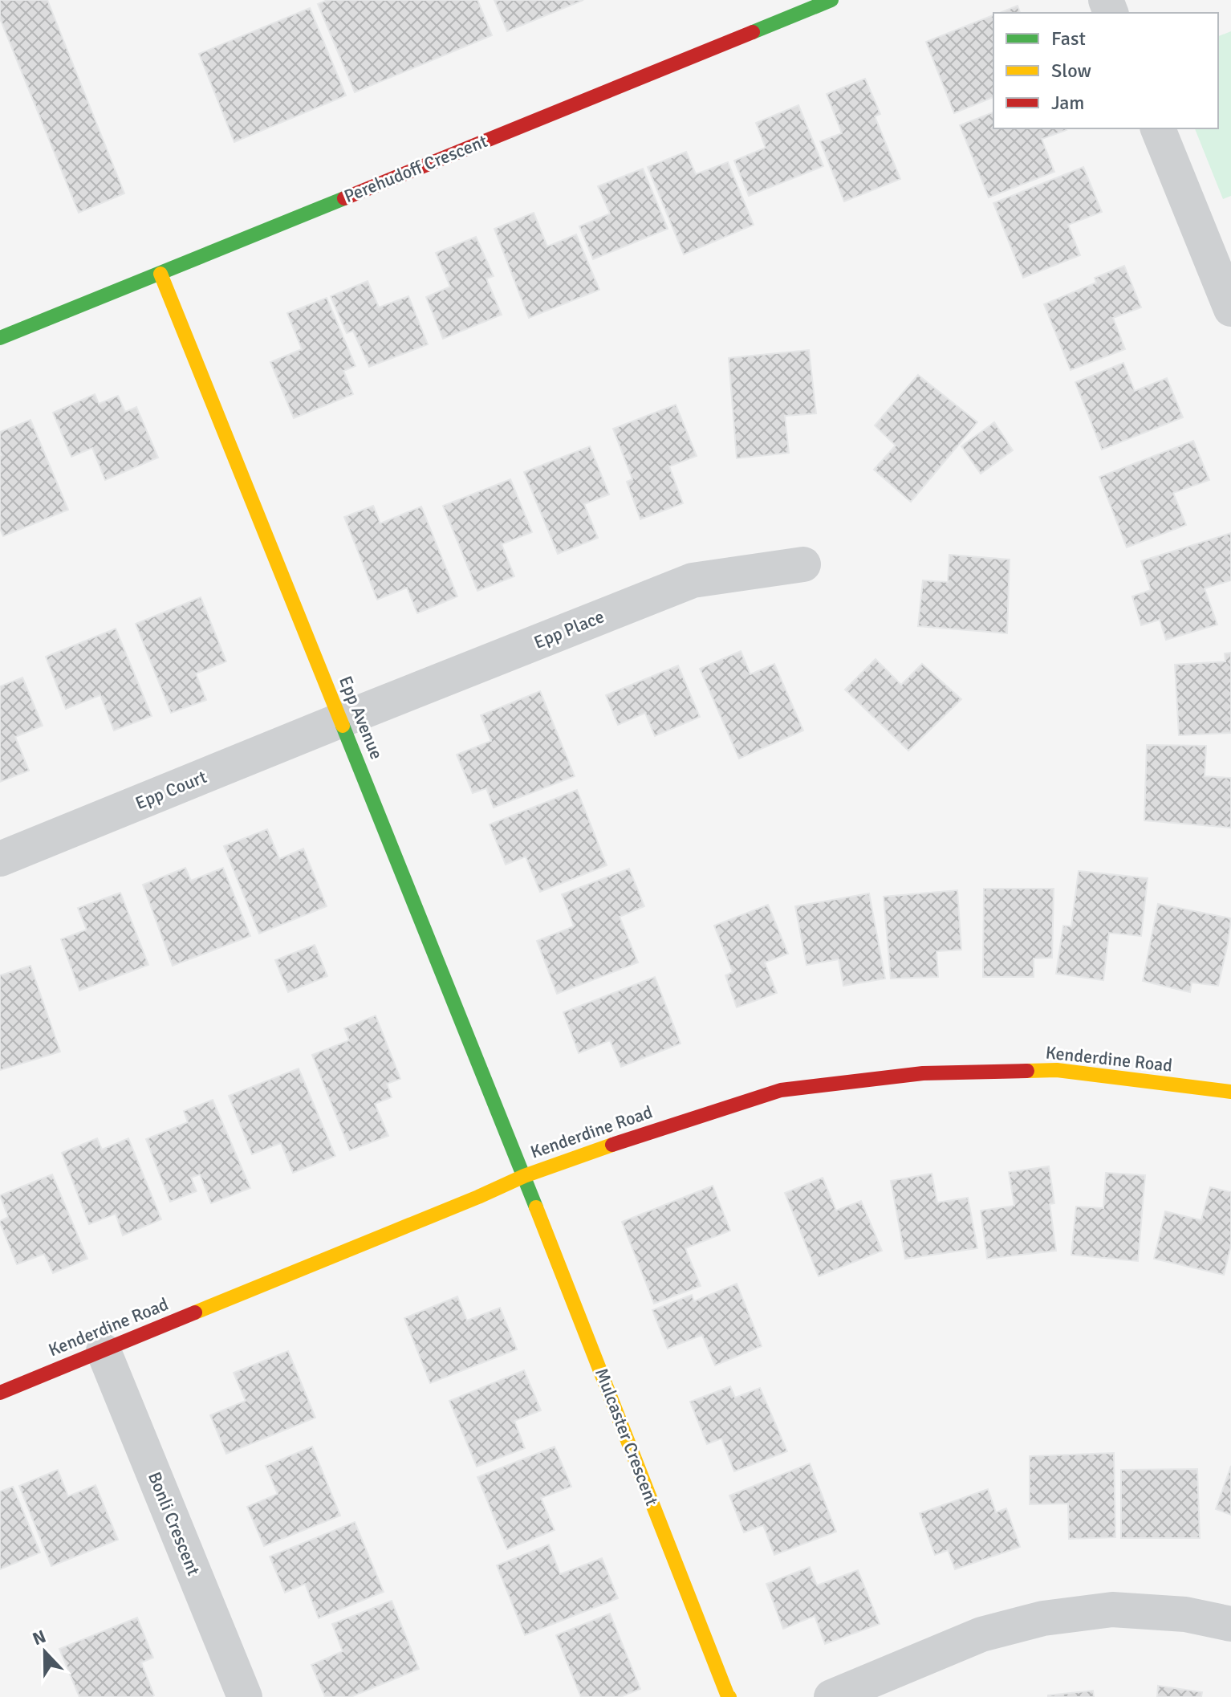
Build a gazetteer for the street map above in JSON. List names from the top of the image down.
{
  "streets": {
    "street": [
      "Perehudoff Crescent",
      "Epp Place",
      "Epp Avenue",
      "Epp Court",
      "Kenderdine Road",
      "Mulcaster Crescent",
      "Bonli Crescent"
    ]
  },
  "crossings": [
    ["Perehudoff Crescent", "Epp Avenue"],
    ["Epp Place", "Epp Avenue"],
    ["Epp Place", "Epp Court"],
    ["Epp Avenue", "Epp Court"],
    ["Epp Avenue", "Kenderdine Road"],
    ["Epp Avenue", "Mulcaster Crescent"],
    ["Kenderdine Road", "Mulcaster Crescent"],
    ["Kenderdine Road", "Bonli Crescent"]
  ],
  "legend": ["Fast", "Slow", "Jam"],
  "north": "top"
}
